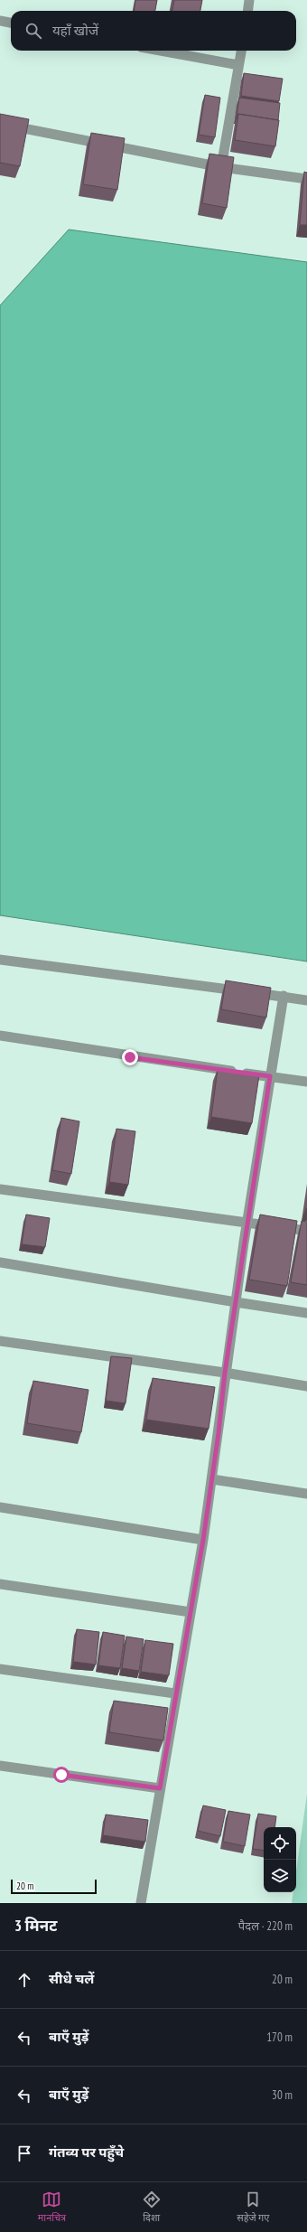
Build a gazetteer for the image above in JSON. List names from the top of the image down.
{
  "scale_bar": "20 m",
  "page": {
    "search": "यहाँ खोजें",
    "scale": "20 m",
    "heading": ["3 मिनट", "पैदल · 220 m"],
    "list": [
      ["सीधे चलें", "20 m"],
      ["बाएँ मुड़ें", "170 m"],
      ["बाएँ मुड़ें", "30 m"],
      "गंतव्य पर पहुँचे"
    ],
    "nav": ["मानचित्र", "दिशा", "सहेजे गए"]
  }
}
